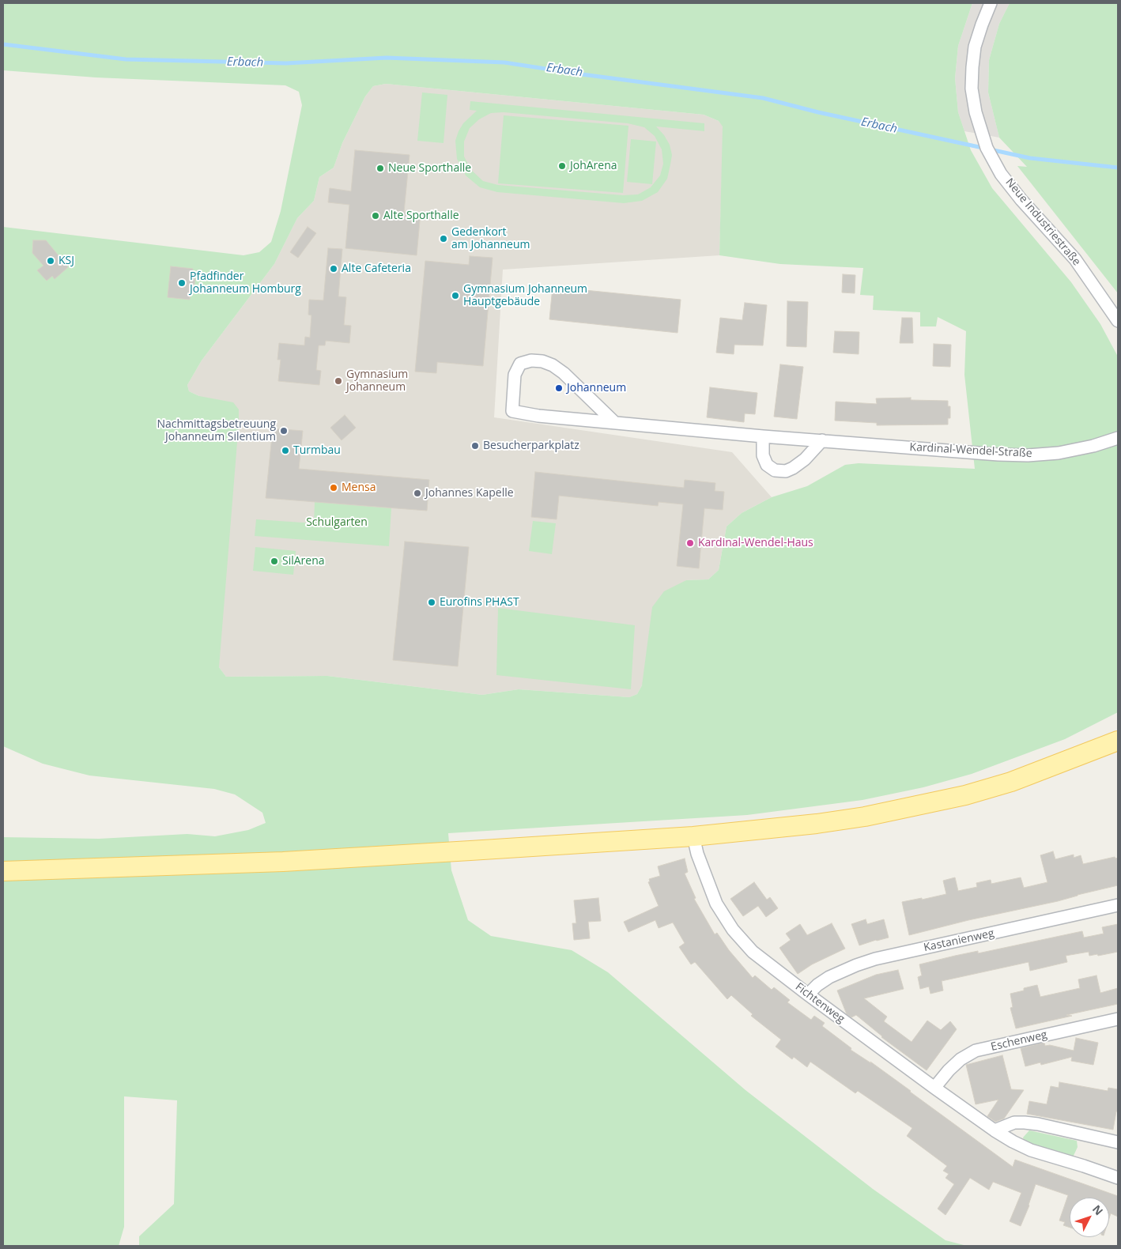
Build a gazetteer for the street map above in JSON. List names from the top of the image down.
{
  "streets": {
    "street": [
      "Neue Industriestraße",
      "Kardinal-Wendel-Straße",
      "Kastanienweg",
      "Fichtenweg",
      "Eschenweg"
    ]
  },
  "crossings": [
    ["Kastanienweg", "Fichtenweg"],
    ["Fichtenweg", "Eschenweg"]
  ],
  "water": ["Erbach"],
  "parks": ["Schulgarten"],
  "places": [
    "JohArena",
    "Neue Sporthalle",
    "Alte Sporthalle",
    "Gedenkort am Johanneum",
    "KSJ",
    "Alte Cafeteria",
    "Pfadfinder Johanneum Homburg",
    "Gymnasium Johanneum Hauptgebäude",
    "Gymnasium Johanneum",
    "Johanneum",
    "Nachmittagsbetreuung Johanneum Silentium",
    "Besucherparkplatz",
    "Turmbau",
    "Mensa",
    "Johannes Kapelle",
    "Kardinal-Wendel-Haus",
    "SilArena",
    "Eurofins PHAST"
  ],
  "north": "top right"
}
